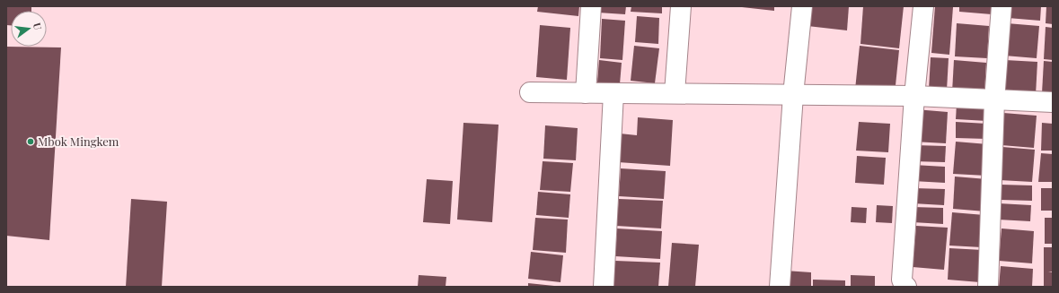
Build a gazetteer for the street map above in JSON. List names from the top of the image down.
{
  "places": ["Mbok Mingkem"],
  "north": "right"
}
